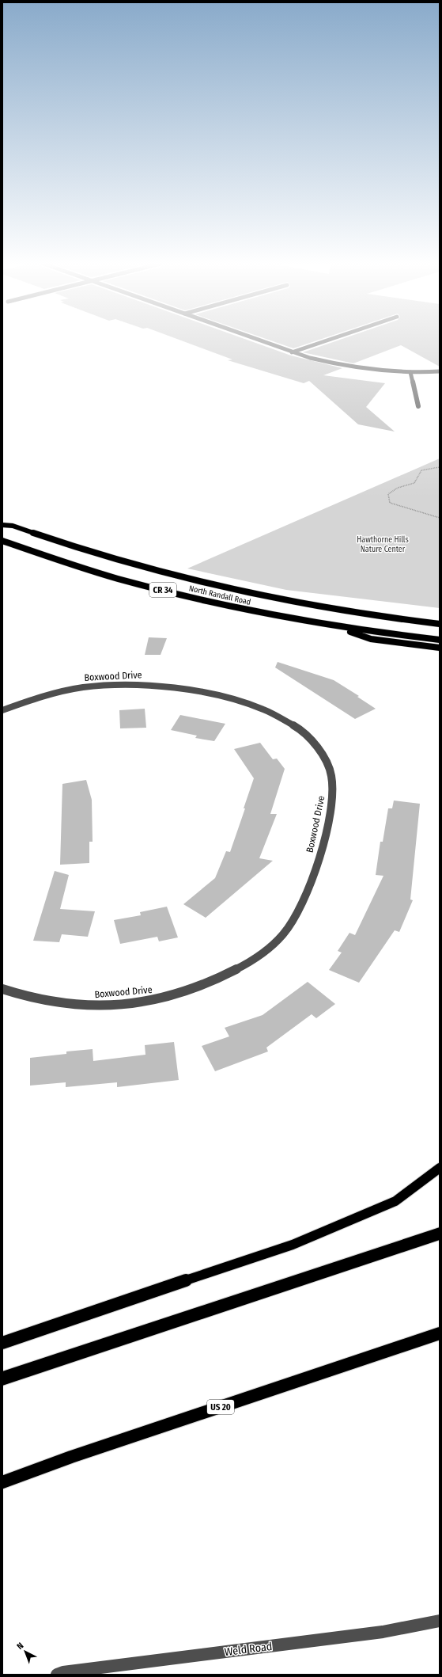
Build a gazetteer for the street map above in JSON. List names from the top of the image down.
{
  "streets": {
    "main road": ["CR 34", "North Randall Road", "US 20"],
    "street": ["Boxwood Drive", "Weld Road"]
  },
  "parks": ["Hawthorne Hills Nature Center"],
  "north": "top left"
}
